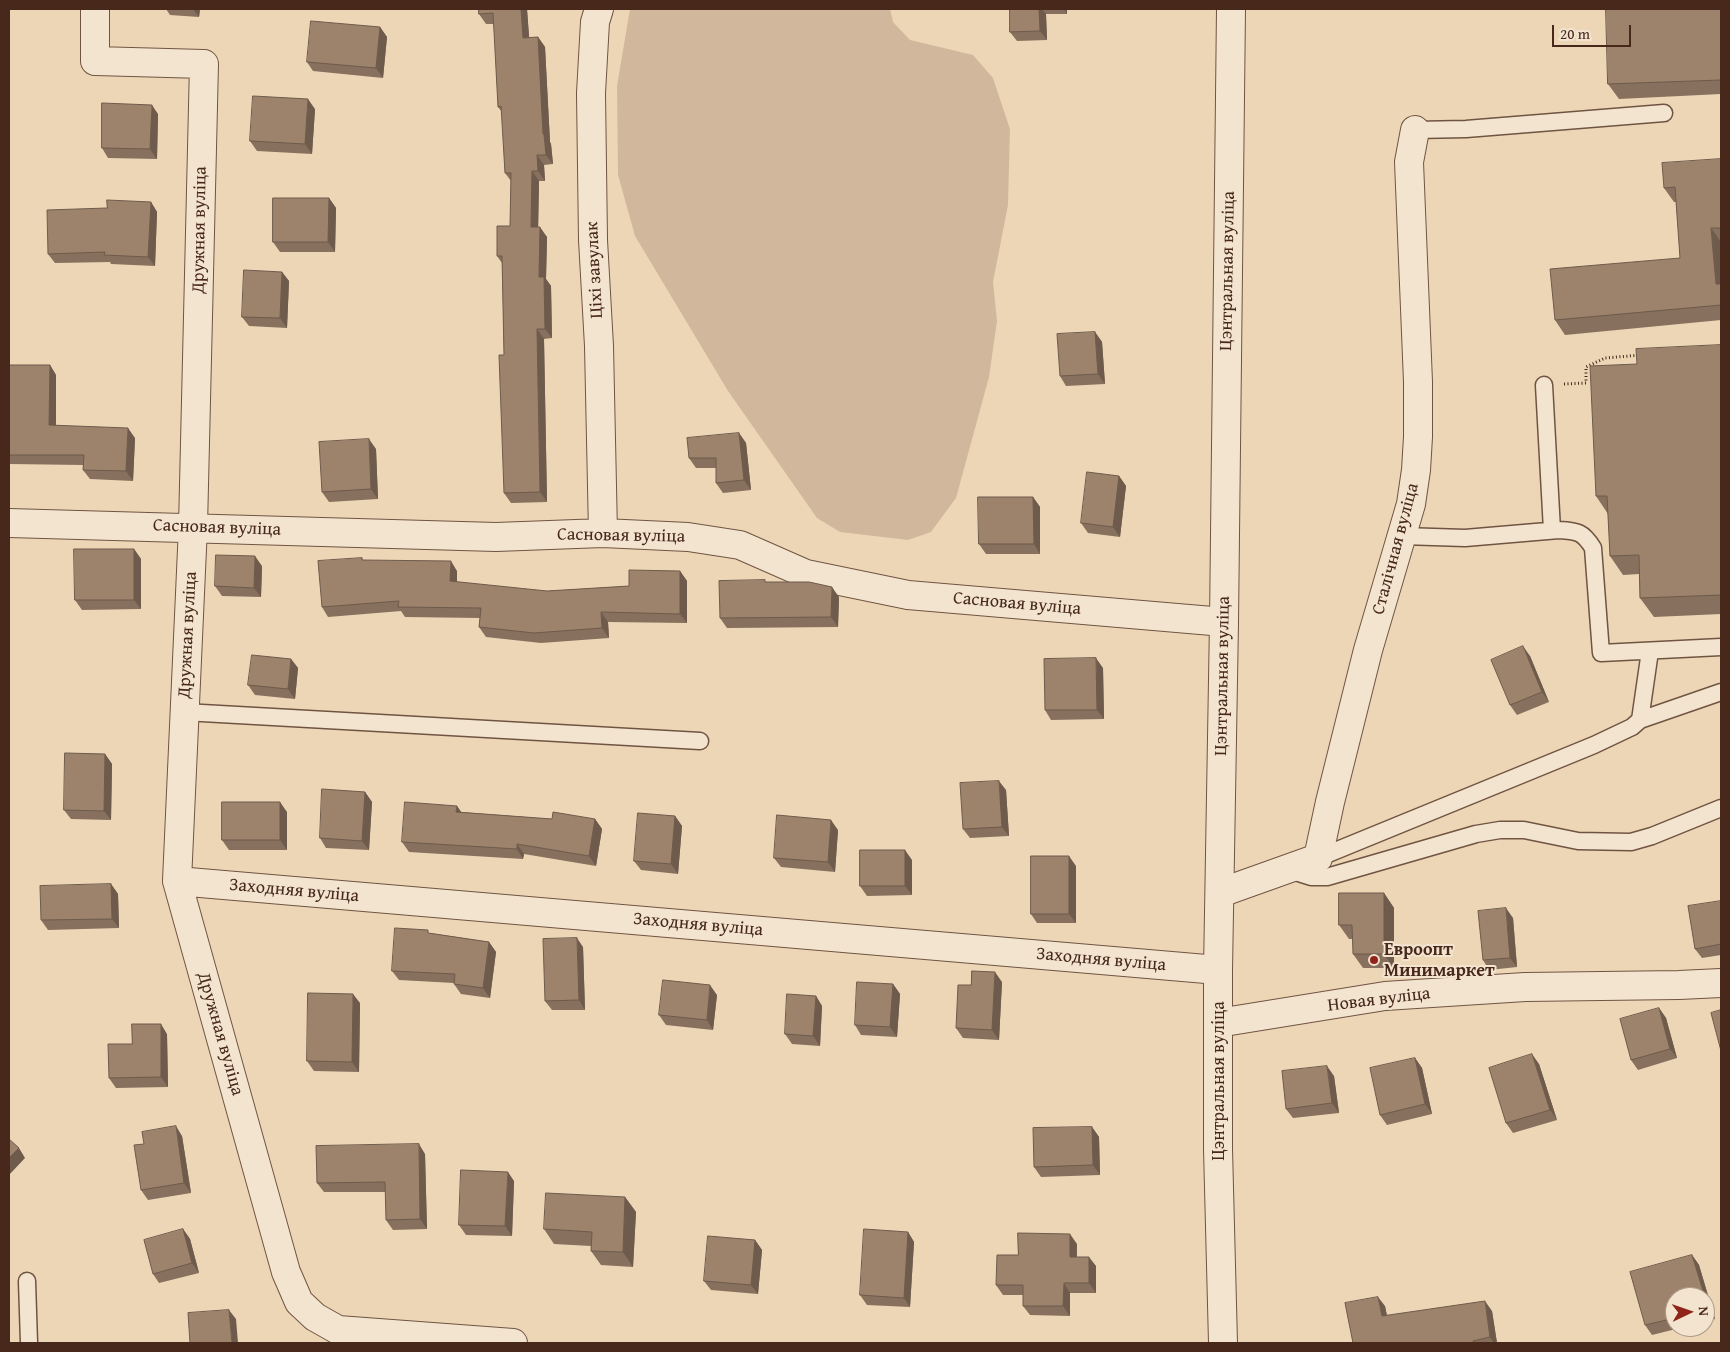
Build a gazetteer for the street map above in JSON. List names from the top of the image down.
{
  "streets": {
    "street": [
      "Дружная вуліца",
      "Ціхі завулак",
      "Цэнтральная вуліца",
      "Сасновая вуліца",
      "Сталічная вуліца",
      "Заходняя вуліца",
      "Новая вуліца"
    ]
  },
  "crossings": [
    ["Дружная вуліца", "Сасновая вуліца"],
    ["Дружная вуліца", "Заходняя вуліца"],
    ["Ціхі завулак", "Сасновая вуліца"],
    ["Цэнтральная вуліца", "Сасновая вуліца"],
    ["Цэнтральная вуліца", "Заходняя вуліца"],
    ["Цэнтральная вуліца", "Новая вуліца"]
  ],
  "places": ["Евроопт Минимаркет"],
  "scale_bar": "20 m",
  "north": "right"
}
